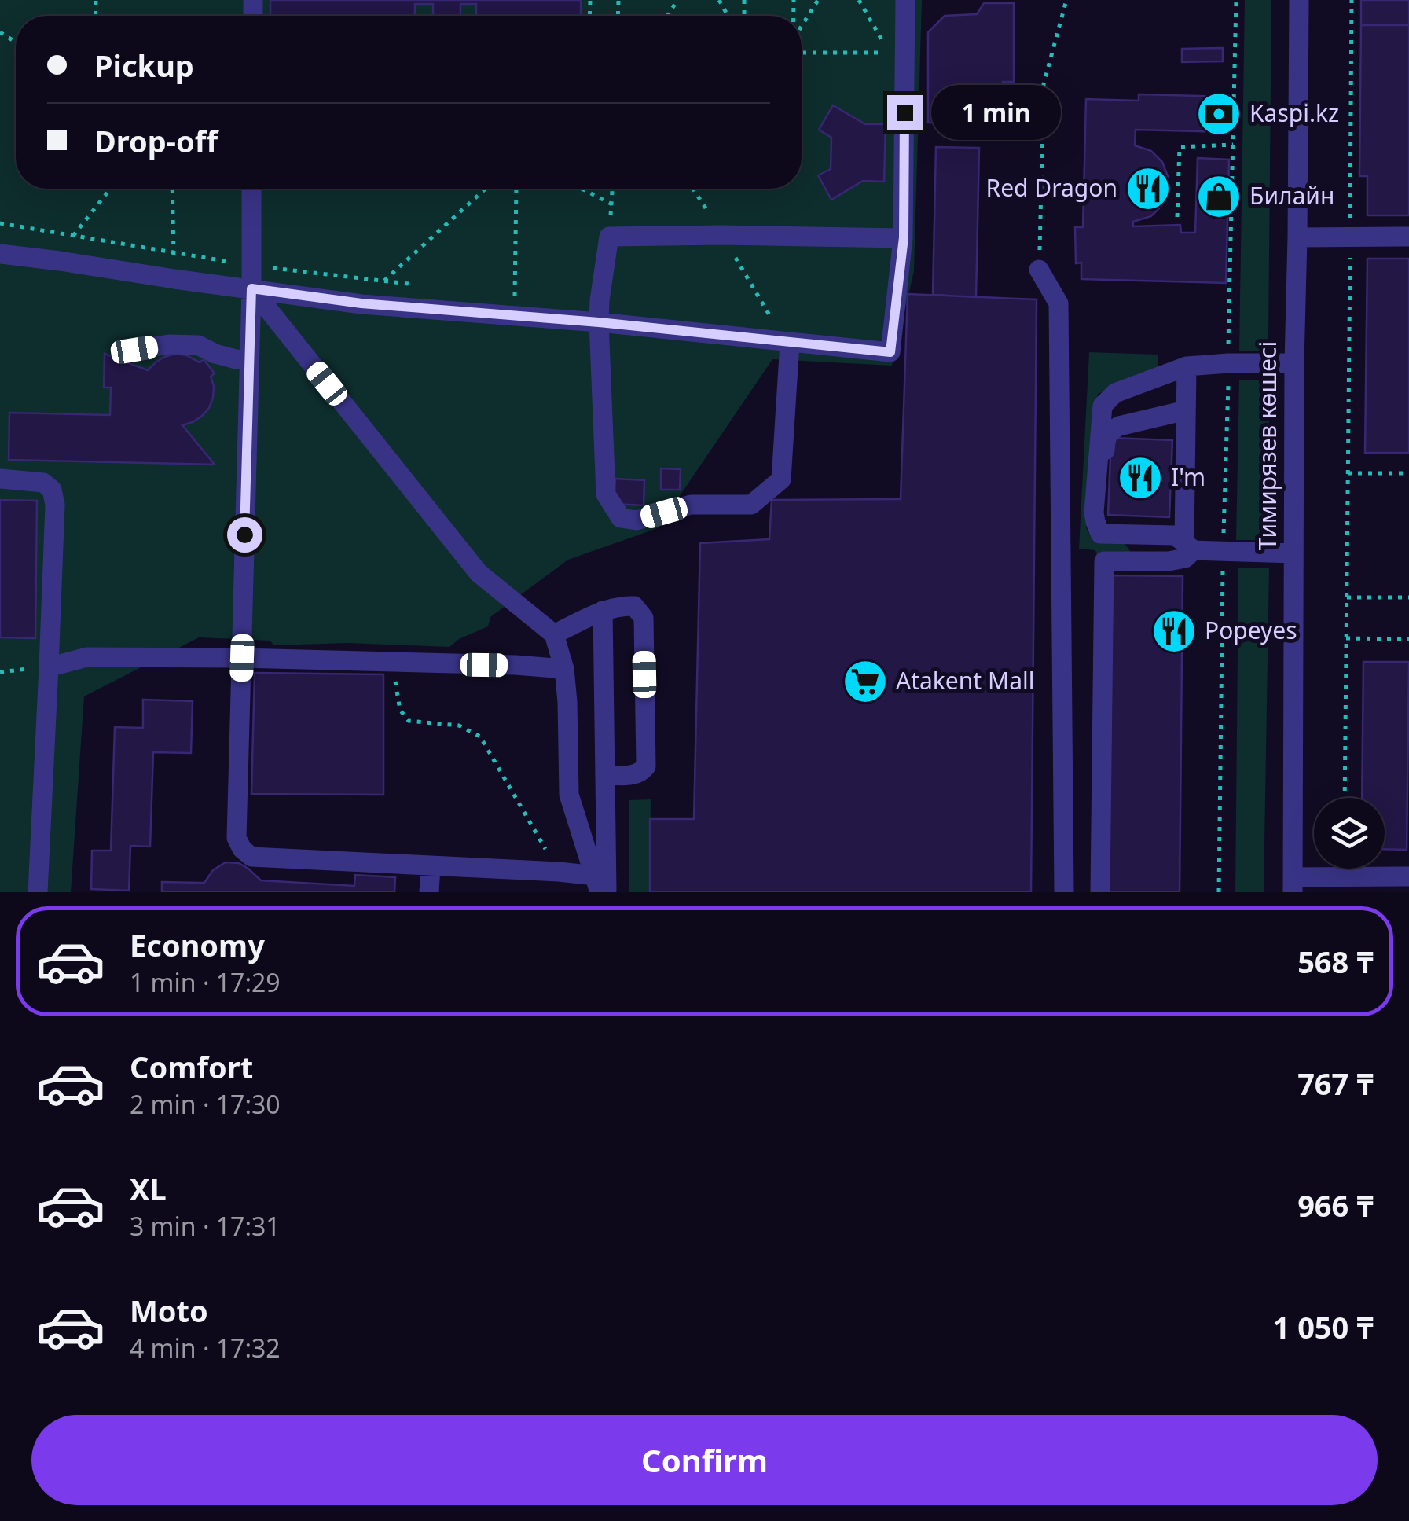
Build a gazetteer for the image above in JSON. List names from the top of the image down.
{
  "streets": {
    "street": ["Тимирязев көшесі"]
  },
  "places": {
    "bank": ["Kaspi.kz"],
    "restaurant": ["Red Dragon", "I'm", "Popeyes"],
    "shop": ["Билайн"],
    "supermarket": ["Atakent Mall"]
  },
  "page": {
    "banner": ["Pickup", "Drop-off"],
    "bubble": "1 min",
    "list": [
      {
        "name": "Economy",
        "note": "1 min · 17:29",
        "value": "568 ₸"
      },
      {
        "name": "Comfort",
        "note": "2 min · 17:30",
        "value": "767 ₸"
      },
      {
        "name": "XL",
        "note": "3 min · 17:31",
        "value": "966 ₸"
      },
      {
        "name": "Moto",
        "note": "4 min · 17:32",
        "value": "1 050 ₸"
      }
    ],
    "buttons": "Confirm"
  }
}
